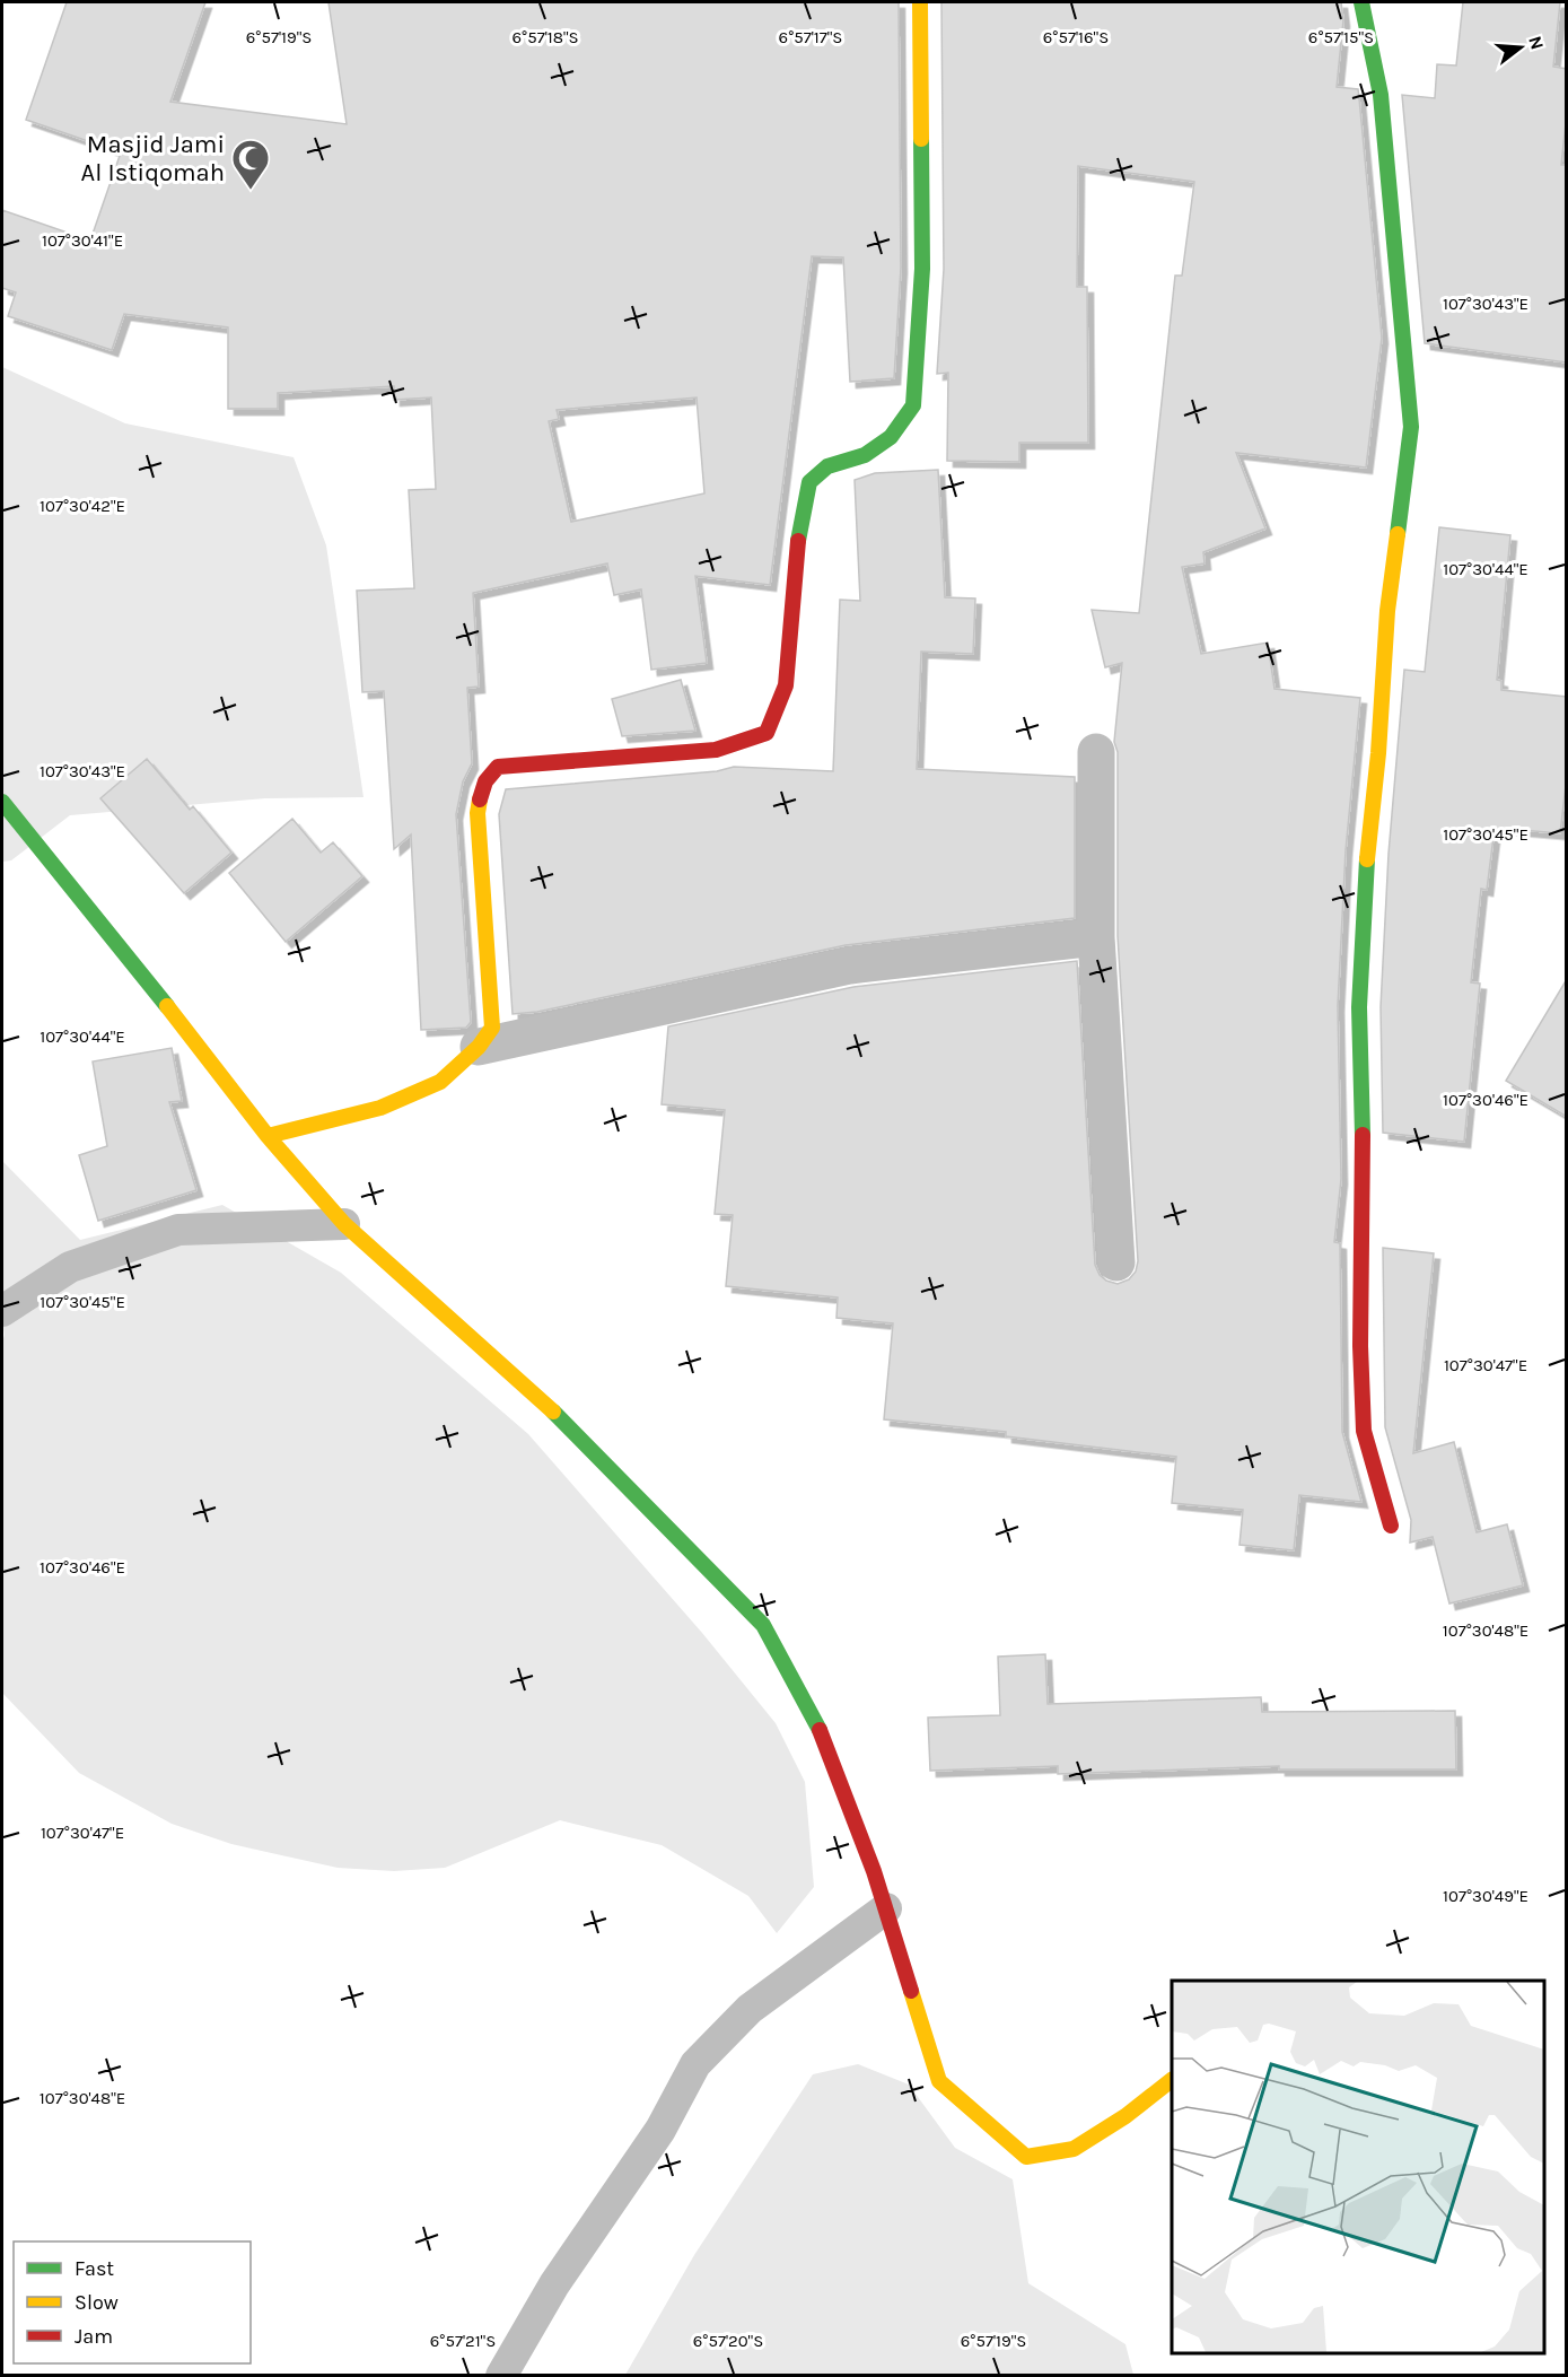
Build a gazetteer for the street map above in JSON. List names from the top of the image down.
{
  "places": {
    "mosque": ["Masjid Jami Al Istiqomah"]
  },
  "legend": ["Fast", "Slow", "Jam"],
  "north": "right",
  "coordinates": [
    "6°57'19\"S",
    "6°57'18\"S",
    "6°57'17\"S",
    "6°57'16\"S",
    "6°57'15\"S",
    "107°30'41\"E",
    "107°30'43\"E",
    "107°30'42\"E",
    "107°30'44\"E",
    "107°30'45\"E",
    "107°30'46\"E",
    "107°30'47\"E",
    "107°30'48\"E",
    "107°30'49\"E",
    "6°57'21\"S",
    "6°57'20\"S"
  ]
}
